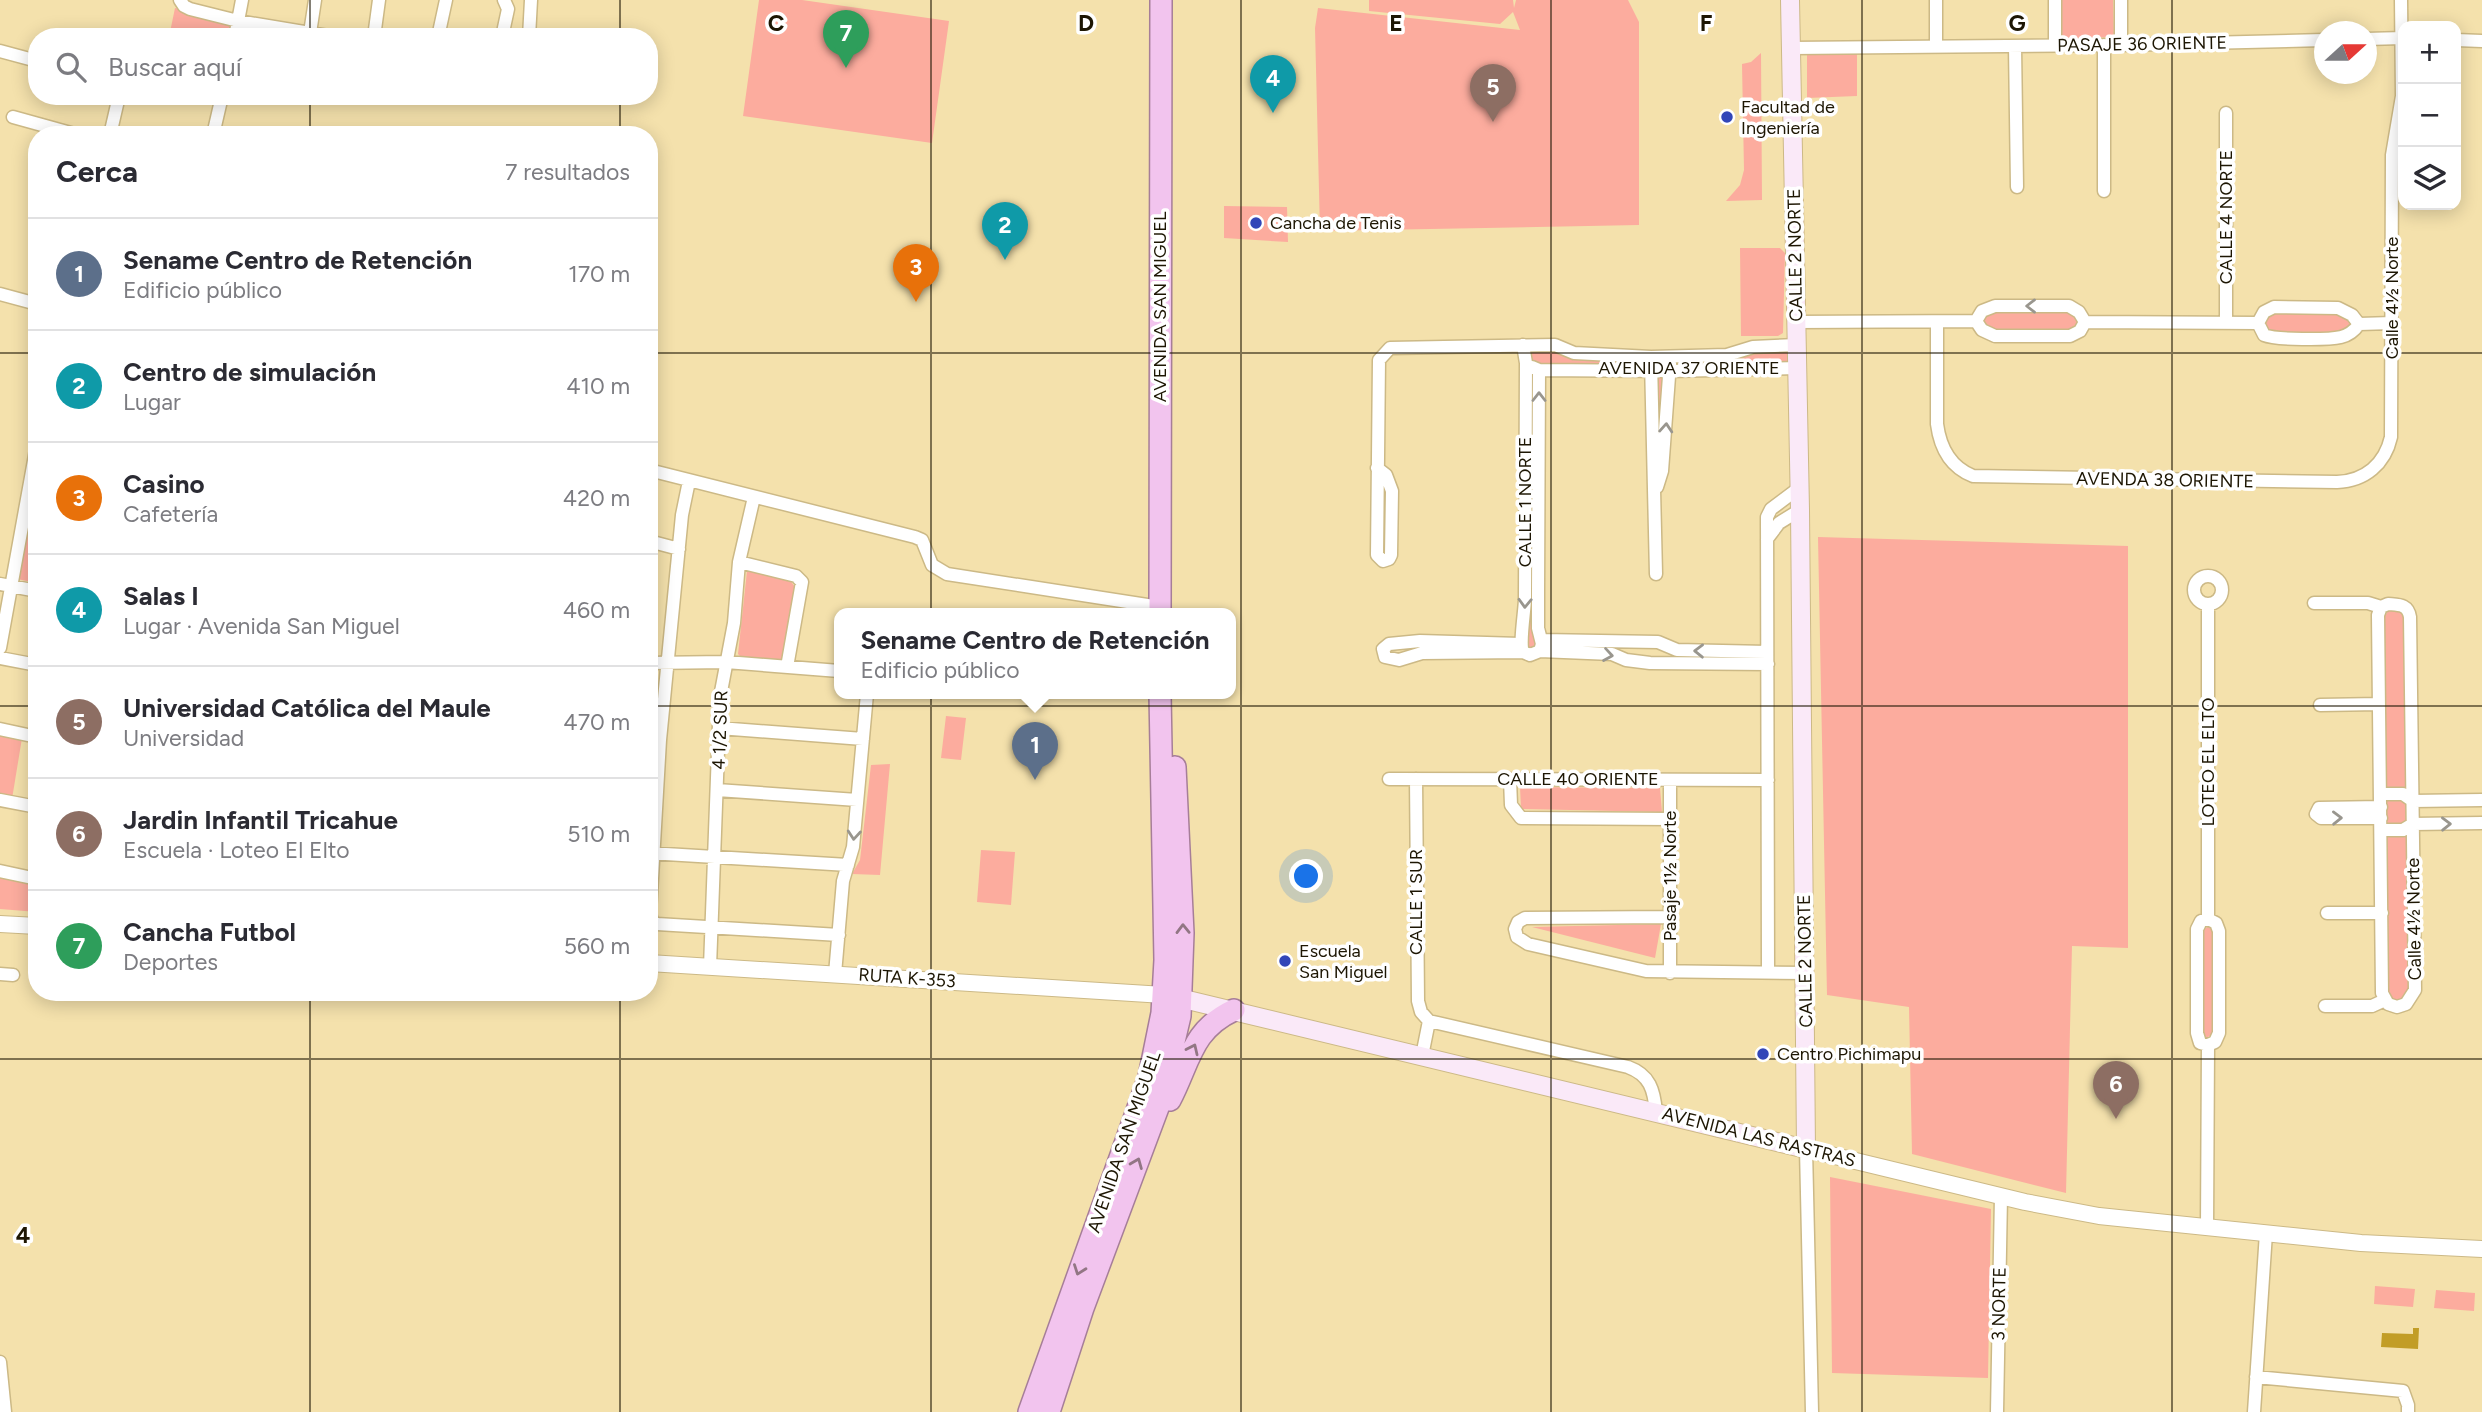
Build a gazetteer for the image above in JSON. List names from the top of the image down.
{
  "streets": {
    "highway": ["AVENIDA SAN MIGUEL"],
    "main road": ["CALLE 2 NORTE", "AVENIDA LAS RASTRAS"],
    "street": [
      "PASAJE 36 ORIENTE",
      "CALLE 4 NORTE",
      "Calle 4½ Norte",
      "AVENIDA 37 ORIENTE",
      "AVENDA 38 ORIENTE",
      "CALLE 1 NORTE",
      "4 1/2 SUR",
      "LOTEO EL ELTO",
      "CALLE 40 ORIENTE",
      "Pasaje 1½ Norte",
      "CALLE 1 SUR",
      "RUTA K-353",
      "3 NORTE"
    ]
  },
  "crossings": [
    ["PASAJE 36 ORIENTE", "CALLE 2 NORTE"],
    ["CALLE 2 NORTE", "AVENIDA 37 ORIENTE"],
    ["CALLE 2 NORTE", "CALLE 40 ORIENTE"],
    ["CALLE 2 NORTE", "AVENIDA LAS RASTRAS"],
    ["Calle 4½ Norte", "AVENDA 38 ORIENTE"],
    ["AVENIDA SAN MIGUEL", "RUTA K-353"],
    ["AVENIDA SAN MIGUEL", "AVENIDA LAS RASTRAS"],
    ["AVENIDA 37 ORIENTE", "CALLE 1 NORTE"],
    ["4 1/2 SUR", "RUTA K-353"],
    ["LOTEO EL ELTO", "AVENIDA LAS RASTRAS"],
    ["CALLE 40 ORIENTE", "Pasaje 1½ Norte"],
    ["CALLE 40 ORIENTE", "CALLE 1 SUR"],
    ["RUTA K-353", "AVENIDA LAS RASTRAS"],
    ["AVENIDA LAS RASTRAS", "3 NORTE"]
  ],
  "places": [
    "Facultad de Ingeniería",
    "Cancha de Tenis",
    "Escuela San Miguel",
    "Centro Pichimapu"
  ],
  "north": "right",
  "page": {
    "pins": [
      "7",
      "4",
      "5",
      "2",
      "3",
      "1",
      "6"
    ],
    "map_buttons": ["+", "−"],
    "search": "Buscar aquí",
    "heading": ["Cerca", "7 resultados"],
    "list": [
      {
        "mark": "1",
        "name": "Sename Centro de Retención",
        "note": "Edificio público",
        "value": "170 m"
      },
      {
        "mark": "2",
        "name": "Centro de simulación",
        "note": "Lugar",
        "value": "410 m"
      },
      {
        "mark": "3",
        "name": "Casino",
        "note": "Cafetería",
        "value": "420 m"
      },
      {
        "mark": "4",
        "name": "Salas I",
        "note": "Lugar · Avenida San Miguel",
        "value": "460 m"
      },
      {
        "mark": "5",
        "name": "Universidad Católica del Maule",
        "note": "Universidad",
        "value": "470 m"
      },
      {
        "mark": "6",
        "name": "Jardin Infantil Tricahue",
        "note": "Escuela · Loteo El Elto",
        "value": "510 m"
      },
      {
        "mark": "7",
        "name": "Cancha Futbol",
        "note": "Deportes",
        "value": "560 m"
      }
    ],
    "popup": ["Sename Centro de Retención", "Edificio público"]
  },
  "grid": {
    "columns": [
      "C",
      "D",
      "E",
      "F",
      "G"
    ],
    "rows": ["4"]
  }
}
